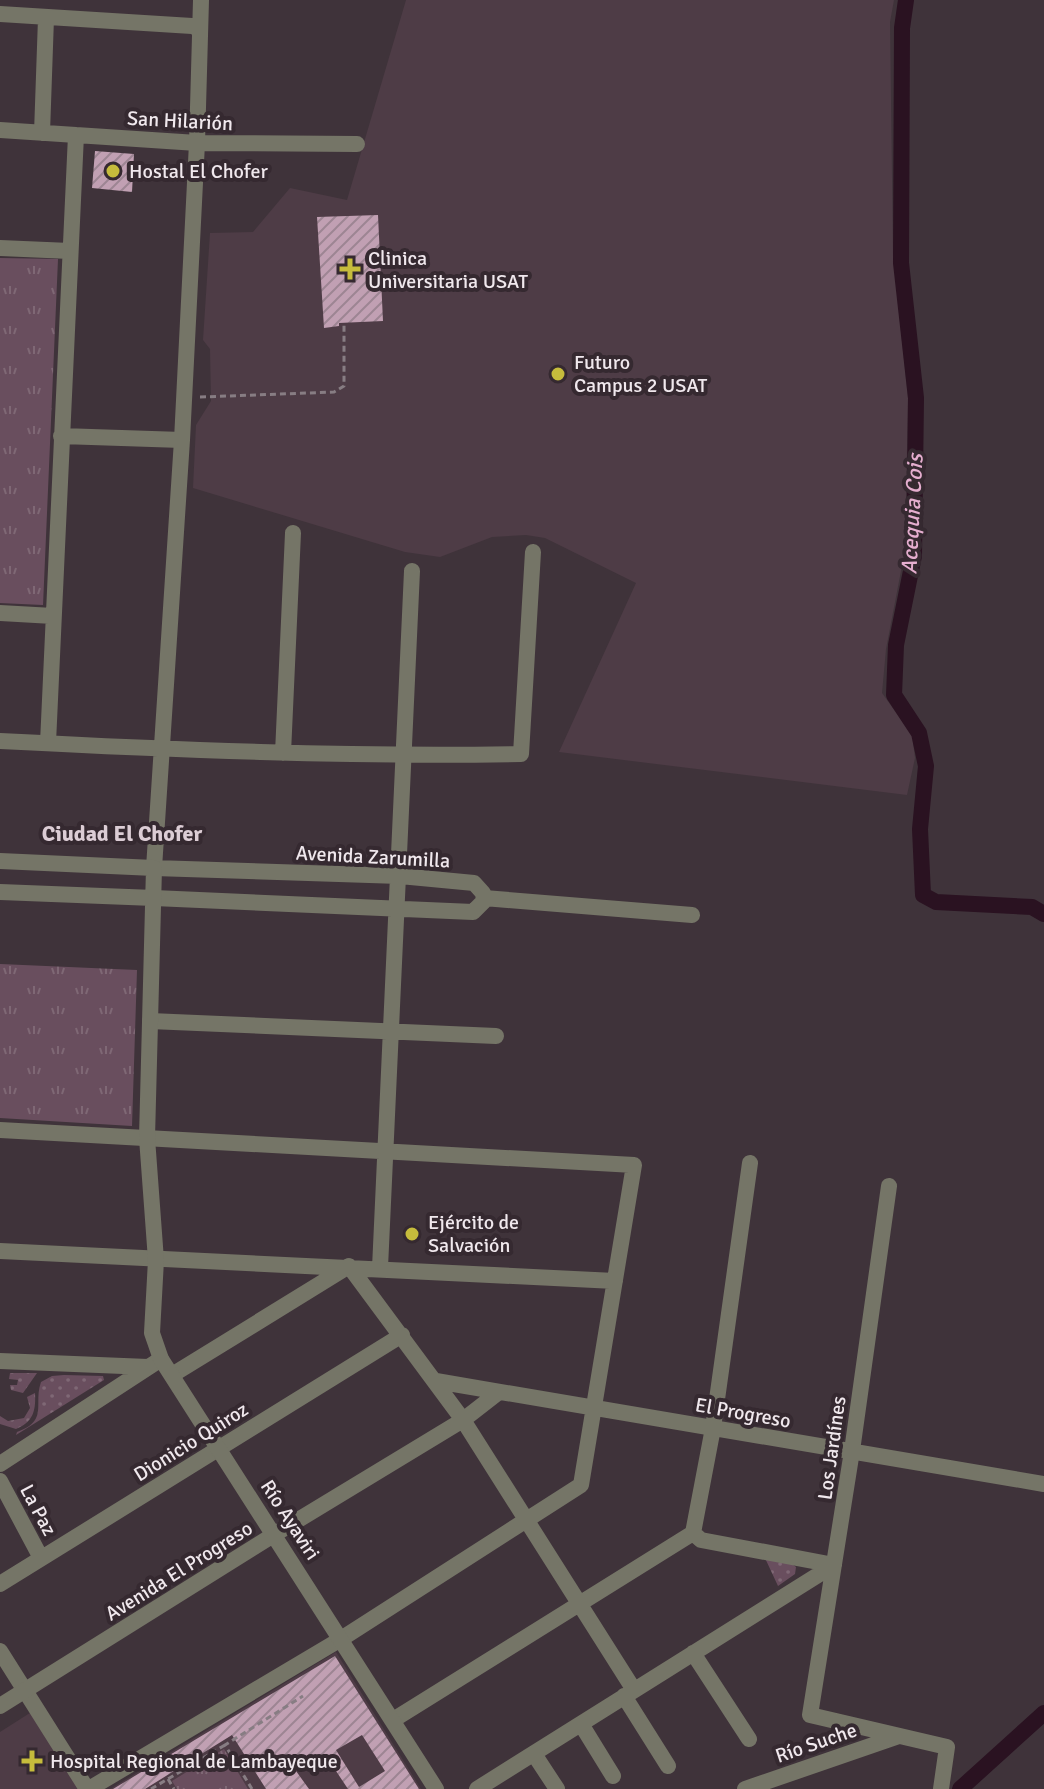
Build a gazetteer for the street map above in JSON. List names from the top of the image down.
{
  "streets": {
    "street": [
      "San Hilarión",
      "Avenida Zarumilla",
      "El Progreso",
      "Dionicio Quiroz",
      "Los Jardínes",
      "La Paz",
      "Río Ayaviri",
      "Avenida El Progreso",
      "Río Suche"
    ]
  },
  "crossings": [
    ["San Hilarión", "Río Ayaviri"],
    ["Avenida Zarumilla", "Río Ayaviri"],
    ["El Progreso", "Los Jardínes"],
    ["El Progreso", "Avenida El Progreso"],
    ["Dionicio Quiroz", "La Paz"],
    ["Dionicio Quiroz", "Río Ayaviri"],
    ["Los Jardínes", "Río Suche"],
    ["Río Ayaviri", "Avenida El Progreso"]
  ],
  "districts": ["Ciudad El Chofer"],
  "water": ["Acequia Cois"],
  "places": {
    "other": ["Hostal El Chofer", "Futuro Campus 2 USAT", "Ejército de Salvación"],
    "health": ["Clinica Universitaria USAT", "Hospital Regional de Lambayeque"]
  }
}
